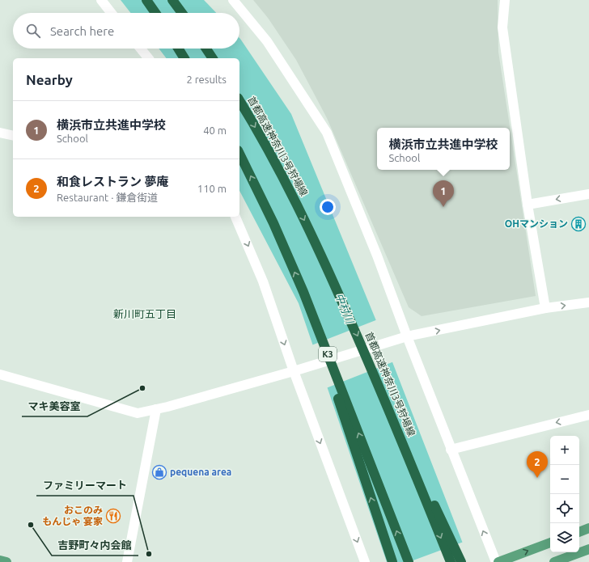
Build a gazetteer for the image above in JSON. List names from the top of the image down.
{
  "streets": {
    "highway": ["首都高速神奈川3号狩場線", "K3"]
  },
  "districts": ["新川町五丁目"],
  "water": ["中村川"],
  "places": {
    "building": ["OHマンション"],
    "other": ["マキ美容室", "吉野町々内会館", "ファミリーマート"],
    "shop": ["pequena area"],
    "restaurant": ["おこのみ もんじゃ 宴家"]
  },
  "page": {
    "search": "Search here",
    "heading": ["Nearby", "2 results"],
    "list": [
      {
        "mark": "1",
        "name": "横浜市立共進中学校",
        "note": "School",
        "value": "40 m"
      },
      {
        "mark": "2",
        "name": "和食レストラン 夢庵",
        "note": "Restaurant · 鎌倉街道",
        "value": "110 m"
      }
    ],
    "popup": ["横浜市立共進中学校", "School"],
    "pins": ["1", "2"],
    "map_buttons": ["+", "−"]
  }
}
